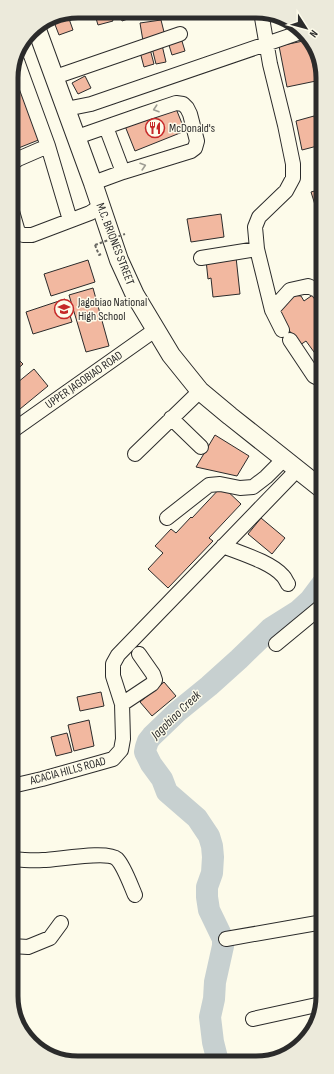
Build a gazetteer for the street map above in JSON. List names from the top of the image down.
{
  "streets": {
    "main road": ["M.C. BRIONES STREET"],
    "street": ["UPPER JAGOBIAO ROAD", "ACACIA HILLS ROAD"]
  },
  "crossings": [
    ["M.C. BRIONES STREET", "UPPER JAGOBIAO ROAD"]
  ],
  "water": ["Jagobiao Creek"],
  "places": {
    "restaurant": ["McDonald's"],
    "school or university": ["Jagobiao National High School"]
  },
  "north": "bottom right"
}
